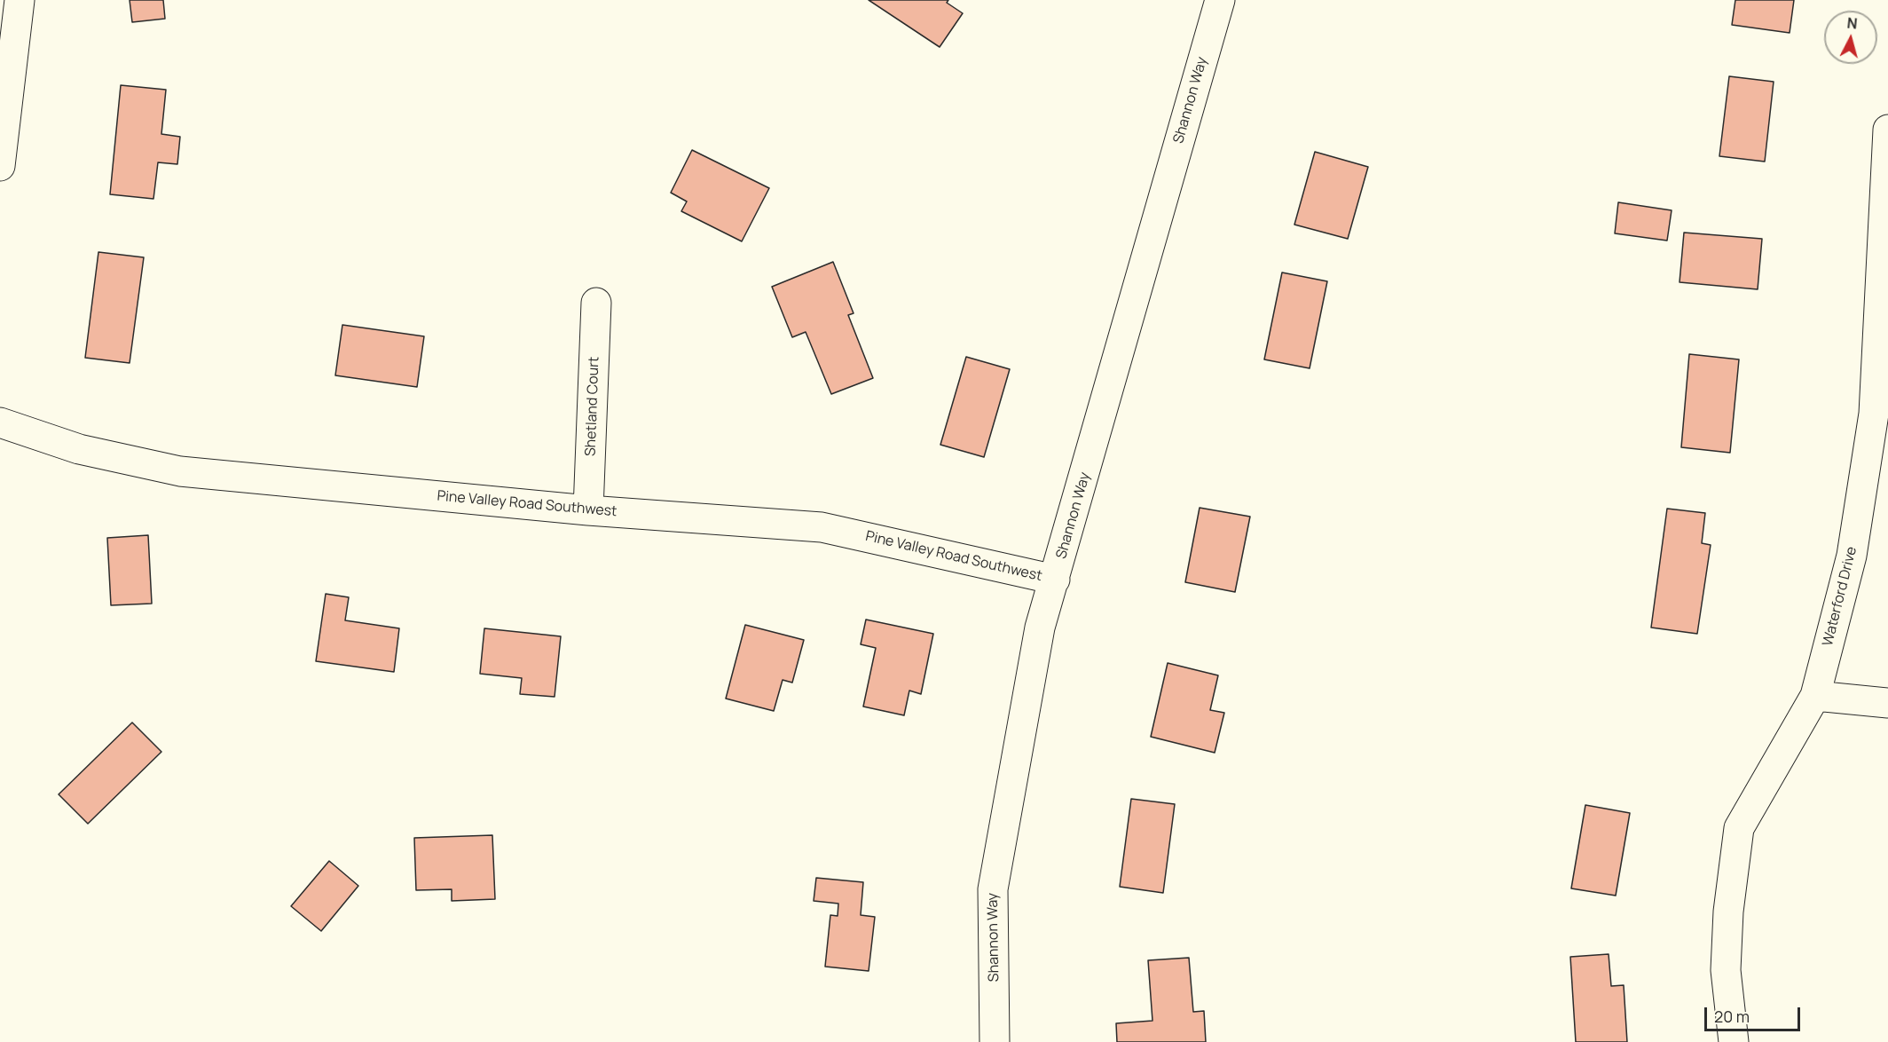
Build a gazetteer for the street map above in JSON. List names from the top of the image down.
{
  "streets": {
    "street": [
      "Shannon Way",
      "Shetland Court",
      "Pine Valley Road Southwest",
      "Waterford Drive"
    ]
  },
  "crossings": [
    ["Shannon Way", "Pine Valley Road Southwest"],
    ["Shetland Court", "Pine Valley Road Southwest"]
  ],
  "scale_bar": "20 m",
  "north": "top"
}
